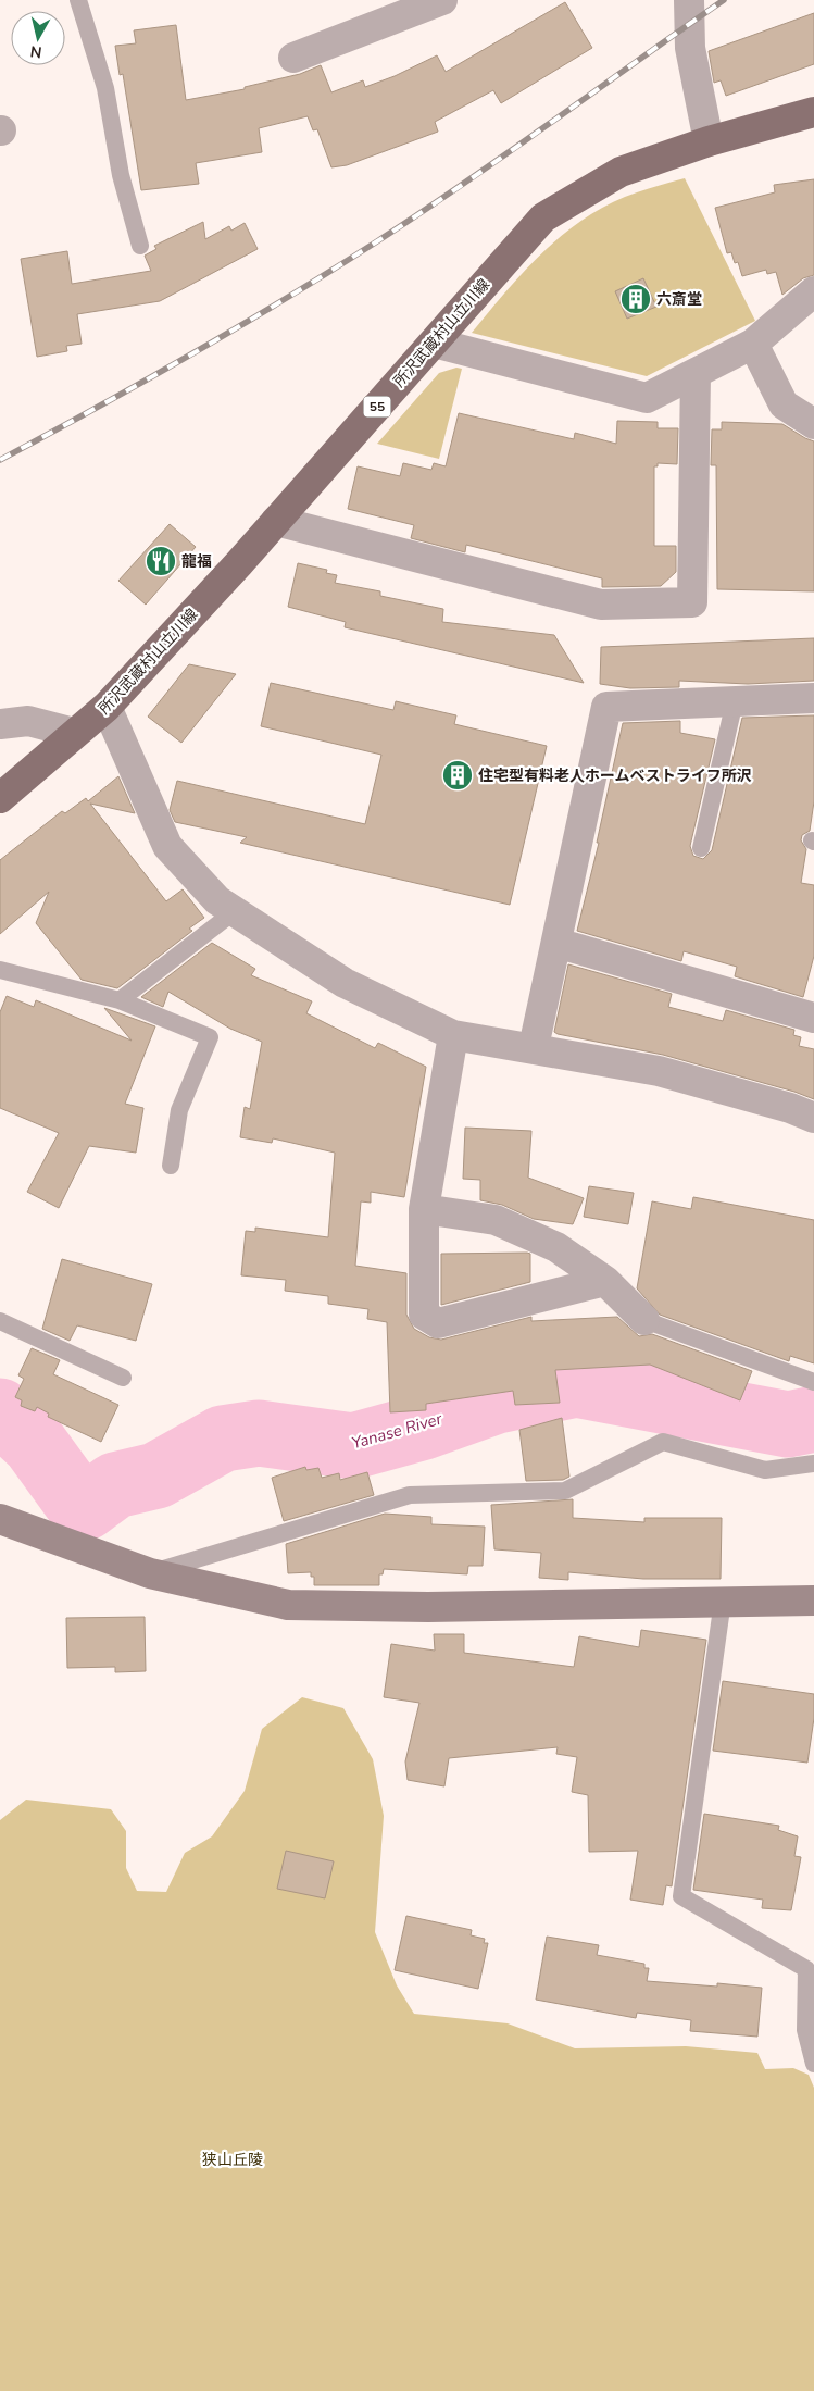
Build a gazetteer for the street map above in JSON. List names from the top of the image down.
{
  "streets": {
    "main road": ["所沢武蔵村山立川線", "55"]
  },
  "water": ["Yanase River"],
  "parks": ["狭山丘陵"],
  "places": {
    "building": ["六斎堂", "住宅型有料老人ホームベストライフ所沢"],
    "restaurant": ["龍福"]
  },
  "north": "bottom"
}
